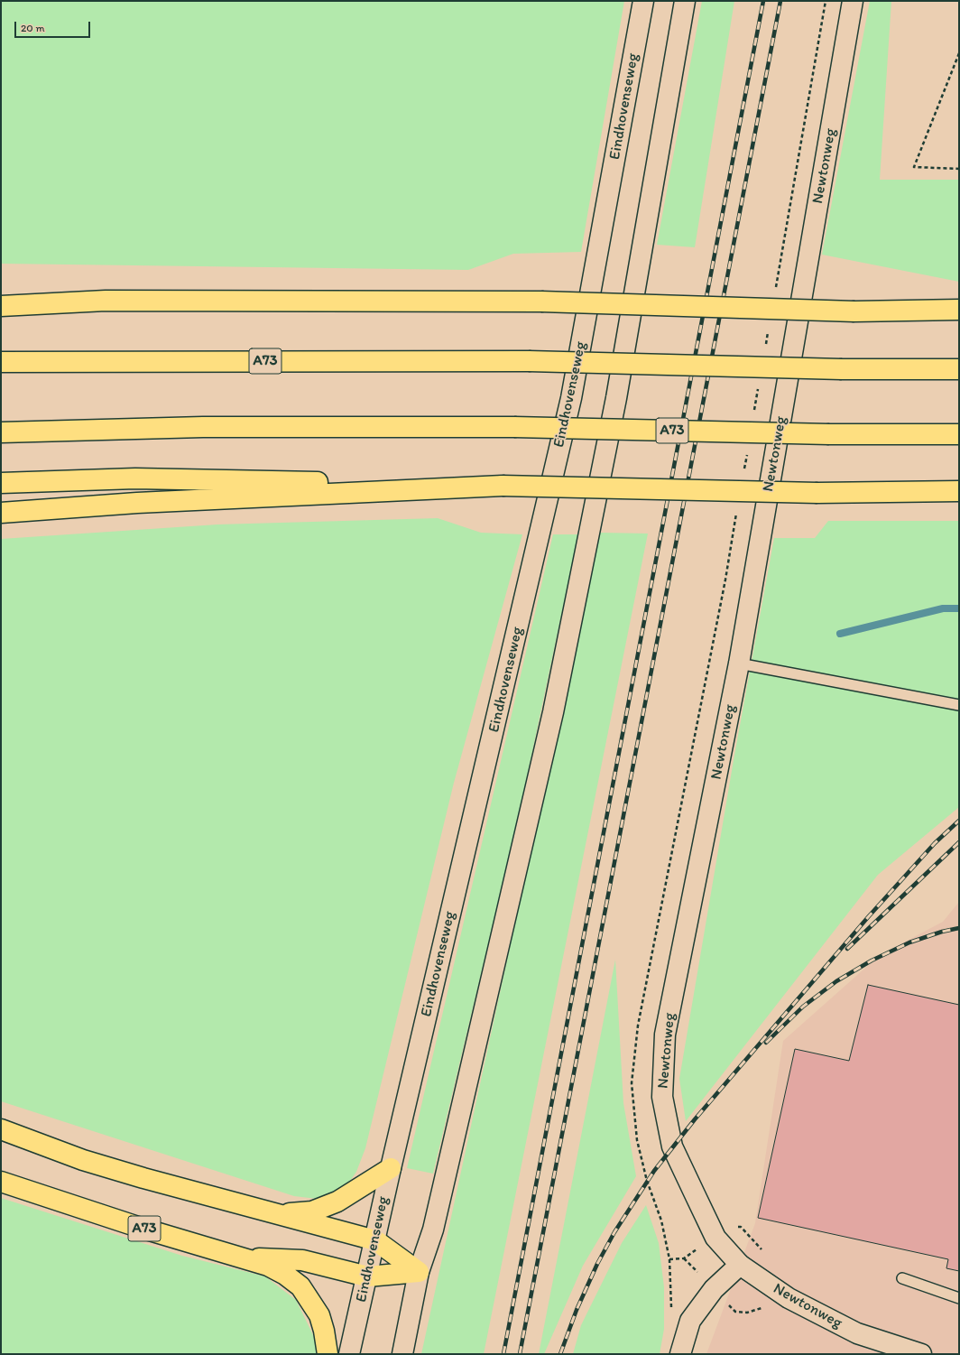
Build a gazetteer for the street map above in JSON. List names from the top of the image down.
{
  "streets": {
    "highway": ["A73"],
    "main road": ["Eindhovenseweg", "Newtonweg"]
  },
  "crossings": [
    ["Eindhovenseweg", "A73"]
  ],
  "scale_bar": "20 m"
}
